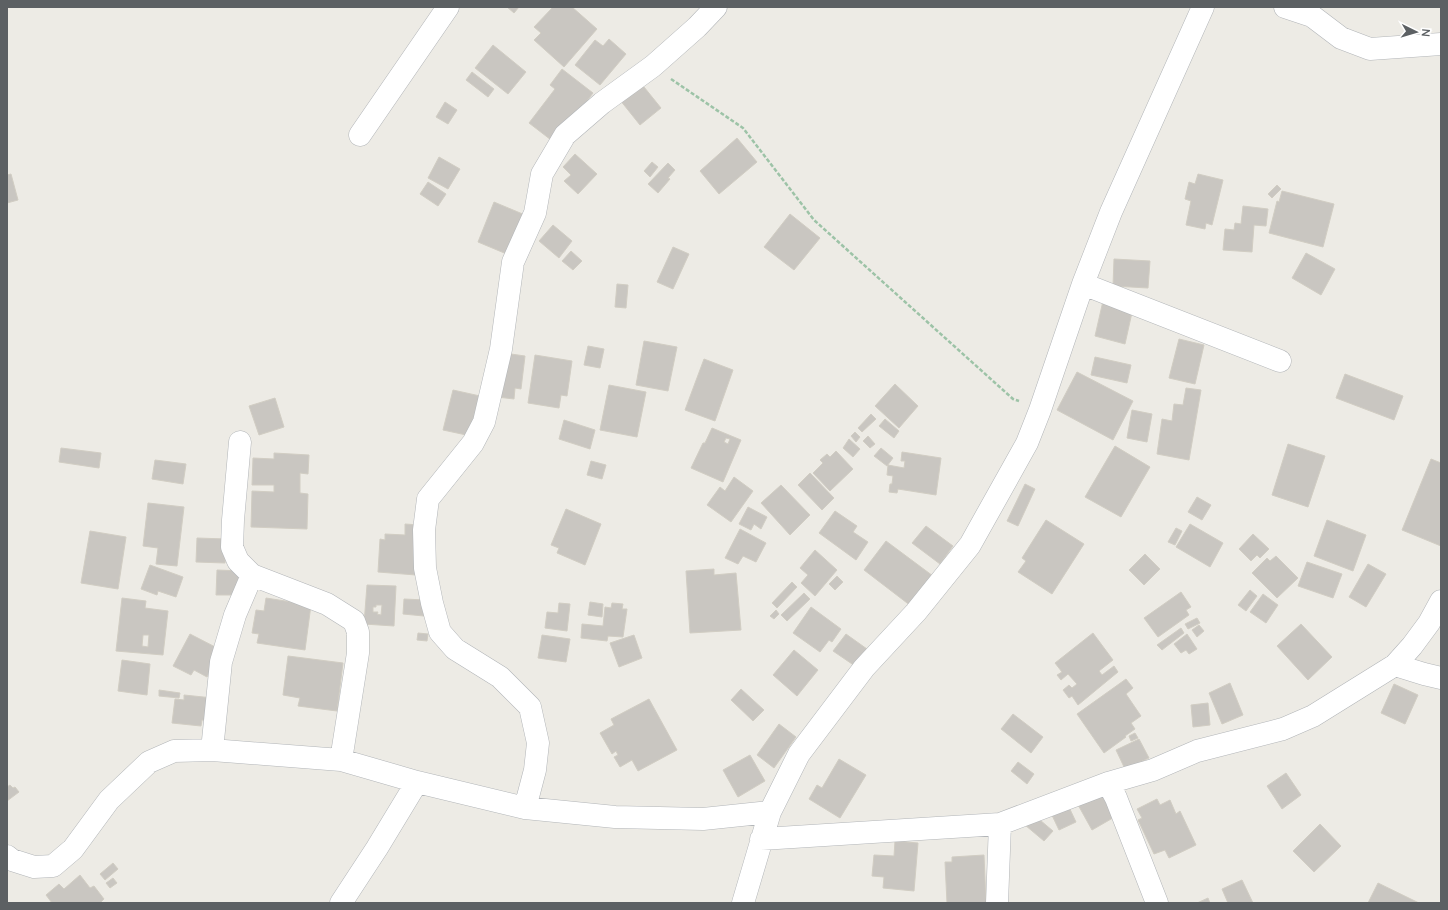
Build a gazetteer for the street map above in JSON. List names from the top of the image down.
{
  "north": "right"
}
